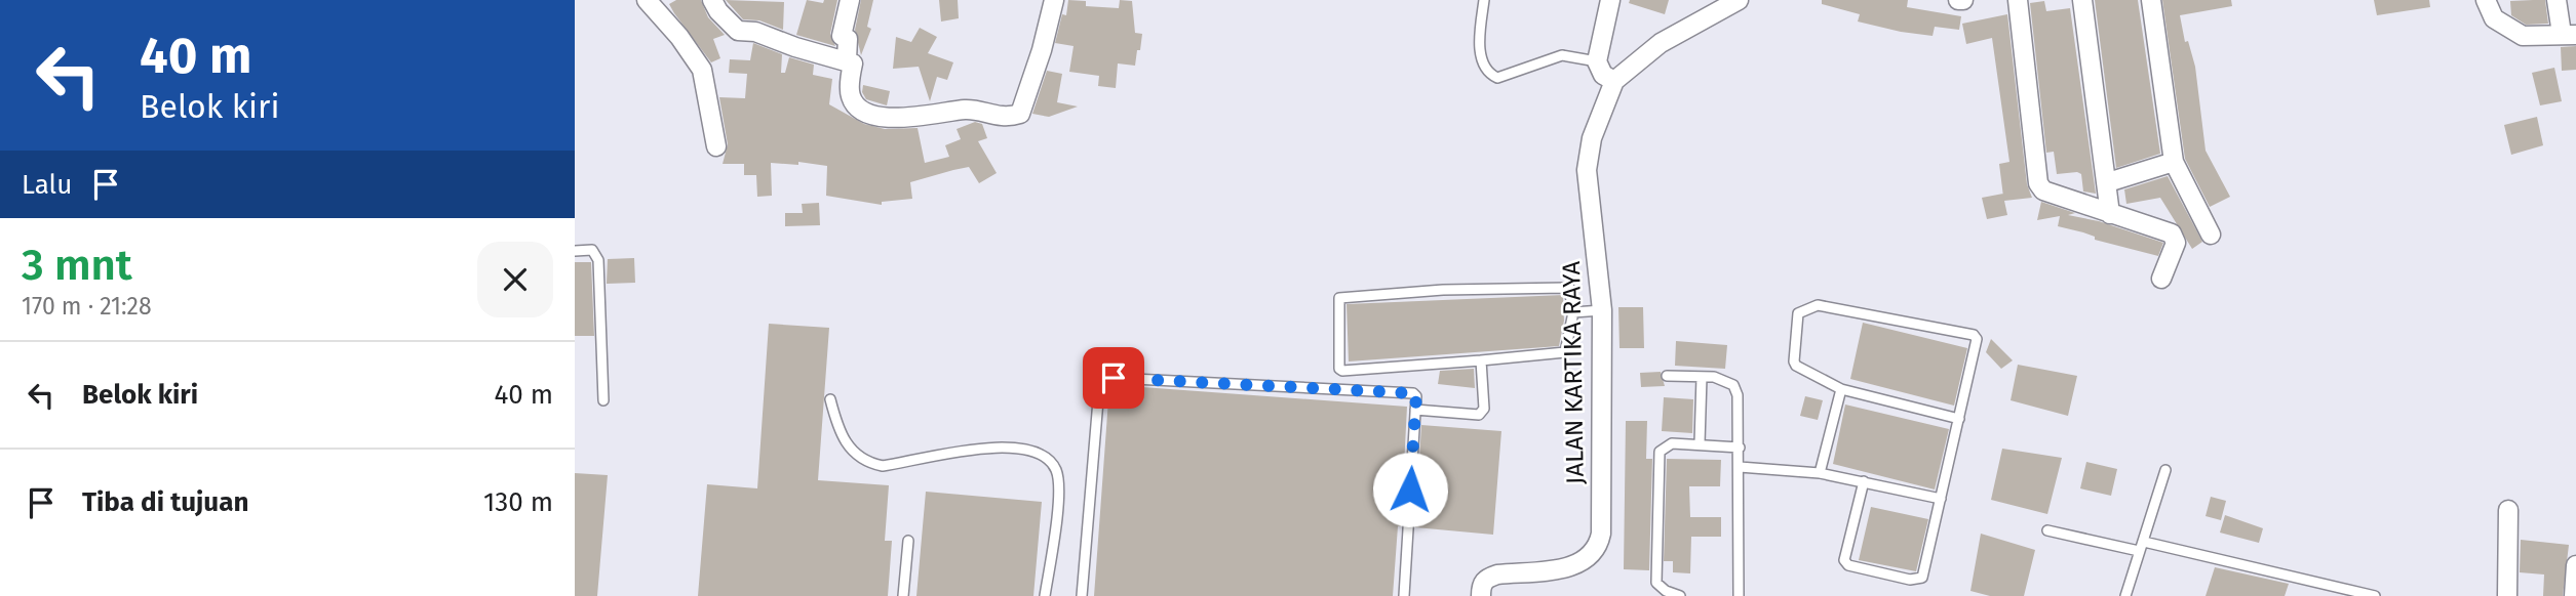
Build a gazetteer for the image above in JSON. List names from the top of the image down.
{
  "streets": {
    "street": ["JALAN KARTIKA RAYA"]
  },
  "page": {
    "turn": ["40 m", "Belok kiri"],
    "then": "Lalu",
    "heading": ["3 mnt", "170 m · 21:28"],
    "list": [
      {
        "name": "Belok kiri",
        "value": "40 m"
      },
      {
        "name": "Tiba di tujuan",
        "value": "130 m"
      }
    ]
  }
}
